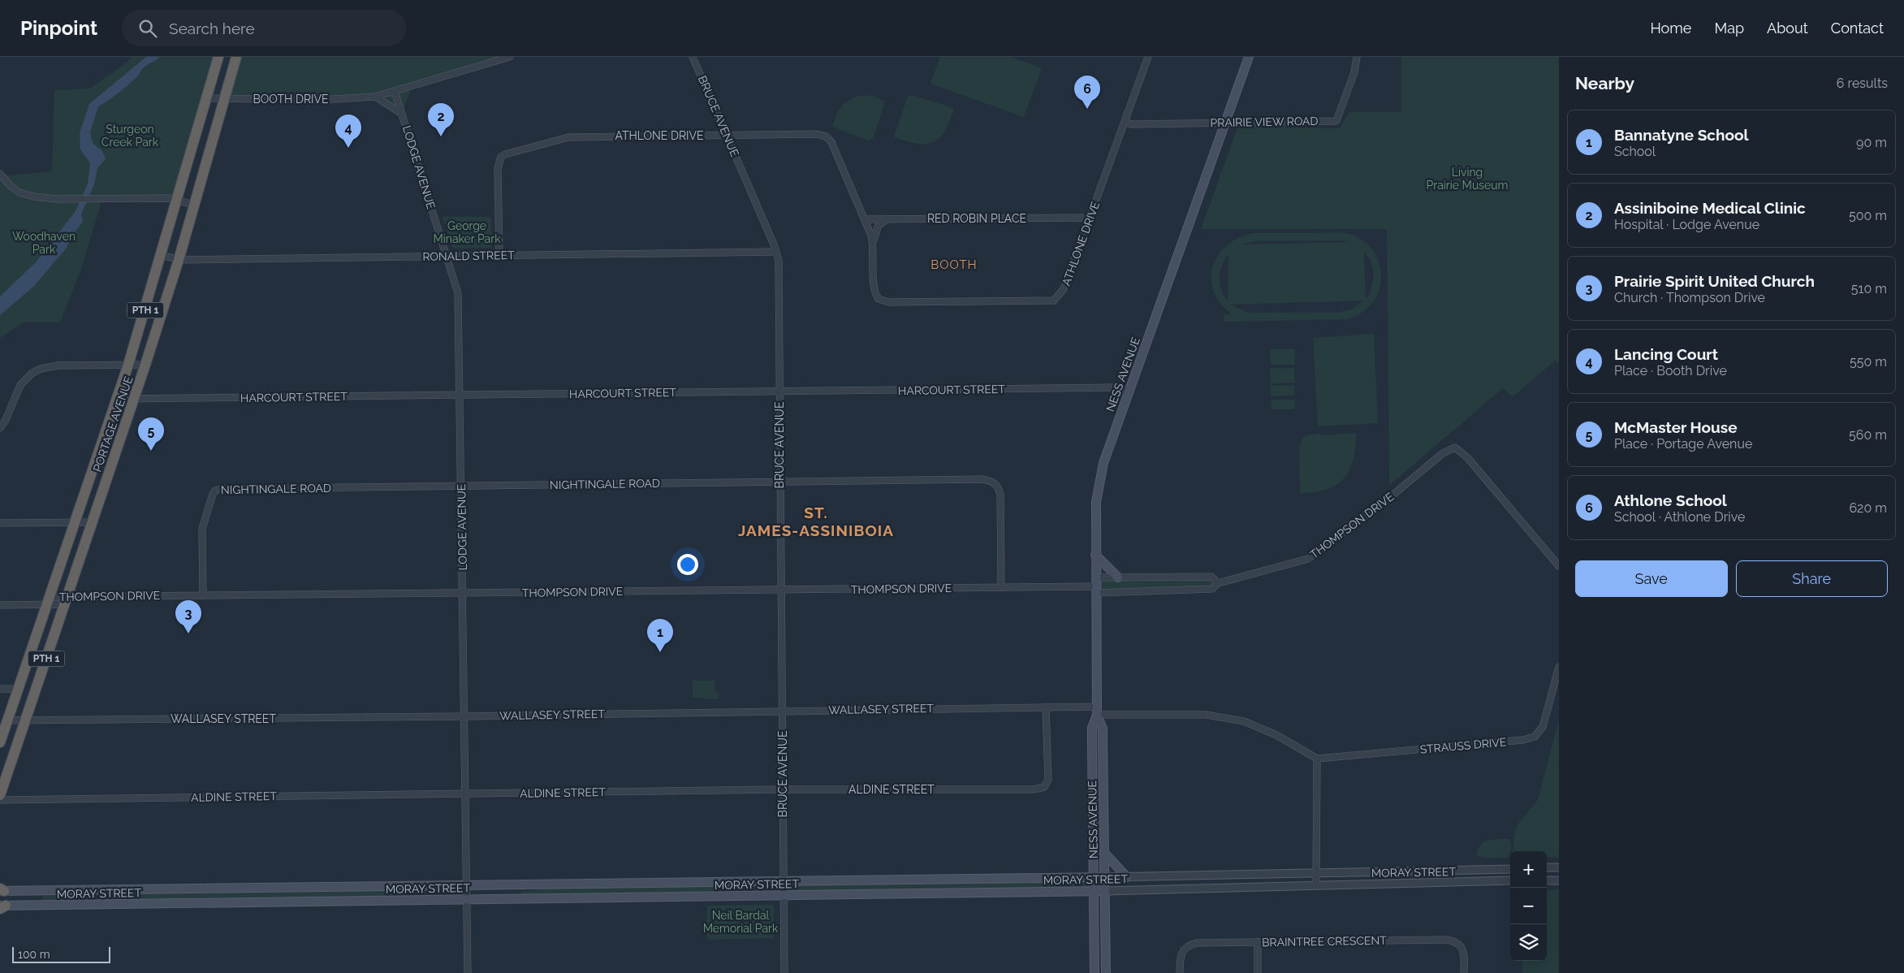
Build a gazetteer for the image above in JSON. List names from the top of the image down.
{
  "streets": {
    "highway": ["PTH 1", "PORTAGE AVENUE"],
    "main road": ["NESS AVENUE", "MORAY STREET"],
    "street": [
      "BOOTH DRIVE",
      "BRUCE AVENUE",
      "PRAIRIE VIEW ROAD",
      "ATHLONE DRIVE",
      "LODGE AVENUE",
      "RED ROBIN PLACE",
      "RONALD STREET",
      "HARCOURT STREET",
      "NIGHTINGALE ROAD",
      "THOMPSON DRIVE",
      "WALLASEY STREET",
      "STRAUSS DRIVE",
      "ALDINE STREET",
      "BRAINTREE CRESCENT"
    ]
  },
  "crossings": [
    ["BOOTH DRIVE", "LODGE AVENUE"],
    ["BOOTH DRIVE", "PORTAGE AVENUE"],
    ["BRUCE AVENUE", "ATHLONE DRIVE"],
    ["BRUCE AVENUE", "RONALD STREET"],
    ["BRUCE AVENUE", "HARCOURT STREET"],
    ["BRUCE AVENUE", "NIGHTINGALE ROAD"],
    ["BRUCE AVENUE", "THOMPSON DRIVE"],
    ["BRUCE AVENUE", "WALLASEY STREET"],
    ["BRUCE AVENUE", "ALDINE STREET"],
    ["BRUCE AVENUE", "MORAY STREET"],
    ["PRAIRIE VIEW ROAD", "ATHLONE DRIVE"],
    ["PRAIRIE VIEW ROAD", "NESS AVENUE"],
    ["ATHLONE DRIVE", "RED ROBIN PLACE"],
    ["ATHLONE DRIVE", "RONALD STREET"],
    ["LODGE AVENUE", "RONALD STREET"],
    ["LODGE AVENUE", "HARCOURT STREET"],
    ["LODGE AVENUE", "NIGHTINGALE ROAD"],
    ["LODGE AVENUE", "THOMPSON DRIVE"],
    ["LODGE AVENUE", "WALLASEY STREET"],
    ["LODGE AVENUE", "ALDINE STREET"],
    ["LODGE AVENUE", "MORAY STREET"],
    ["RONALD STREET", "PORTAGE AVENUE"],
    ["NESS AVENUE", "HARCOURT STREET"],
    ["NESS AVENUE", "THOMPSON DRIVE"],
    ["NESS AVENUE", "WALLASEY STREET"],
    ["NESS AVENUE", "MORAY STREET"],
    ["HARCOURT STREET", "PORTAGE AVENUE"],
    ["PORTAGE AVENUE", "THOMPSON DRIVE"],
    ["PORTAGE AVENUE", "WALLASEY STREET"],
    ["NIGHTINGALE ROAD", "THOMPSON DRIVE"],
    ["WALLASEY STREET", "ALDINE STREET"]
  ],
  "districts": ["BOOTH", "ST. JAMES-ASSINIBOIA"],
  "parks": [
    "Sturgeon Creek Park",
    "Living Prairie Museum",
    "George Minaker Park",
    "Woodhaven Park",
    "Neil Bardal Memorial Park"
  ],
  "scale_bar": "100 m",
  "page": {
    "header": "Pinpoint",
    "search": "Search here",
    "nav": [
      "Home",
      "Map",
      "About",
      "Contact"
    ],
    "heading": ["Nearby", "6 results"],
    "pins": [
      "6",
      "2",
      "4",
      "5",
      "3",
      "1"
    ],
    "list": [
      {
        "mark": "1",
        "name": "Bannatyne School",
        "note": "School",
        "value": "90 m"
      },
      {
        "mark": "2",
        "name": "Assiniboine Medical Clinic",
        "note": "Hospital · Lodge Avenue",
        "value": "500 m"
      },
      {
        "mark": "3",
        "name": "Prairie Spirit United Church",
        "note": "Church · Thompson Drive",
        "value": "510 m"
      },
      {
        "mark": "4",
        "name": "Lancing Court",
        "note": "Place · Booth Drive",
        "value": "550 m"
      },
      {
        "mark": "5",
        "name": "McMaster House",
        "note": "Place · Portage Avenue",
        "value": "560 m"
      },
      {
        "mark": "6",
        "name": "Athlone School",
        "note": "School · Athlone Drive",
        "value": "620 m"
      }
    ],
    "buttons": ["Save", "Share"],
    "map_buttons": ["+", "−"],
    "scale": "100 m"
  }
}
